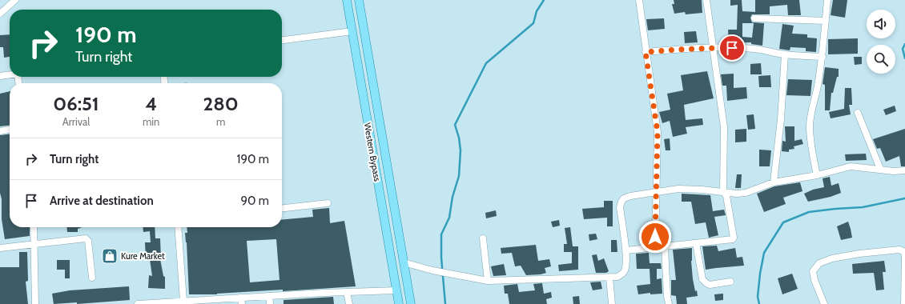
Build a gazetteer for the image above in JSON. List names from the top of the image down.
{
  "streets": {
    "main road": ["Western Bypass"]
  },
  "places": {
    "shop": ["Kure Market"]
  },
  "page": {
    "turn": ["190 m", "Turn right"],
    "eta": [
      "06:51",
      "Arrival",
      "4",
      "min",
      "280",
      "m"
    ],
    "list": [
      {
        "name": "Turn right",
        "value": "190 m"
      },
      {
        "name": "Arrive at destination",
        "value": "90 m"
      }
    ]
  }
}
